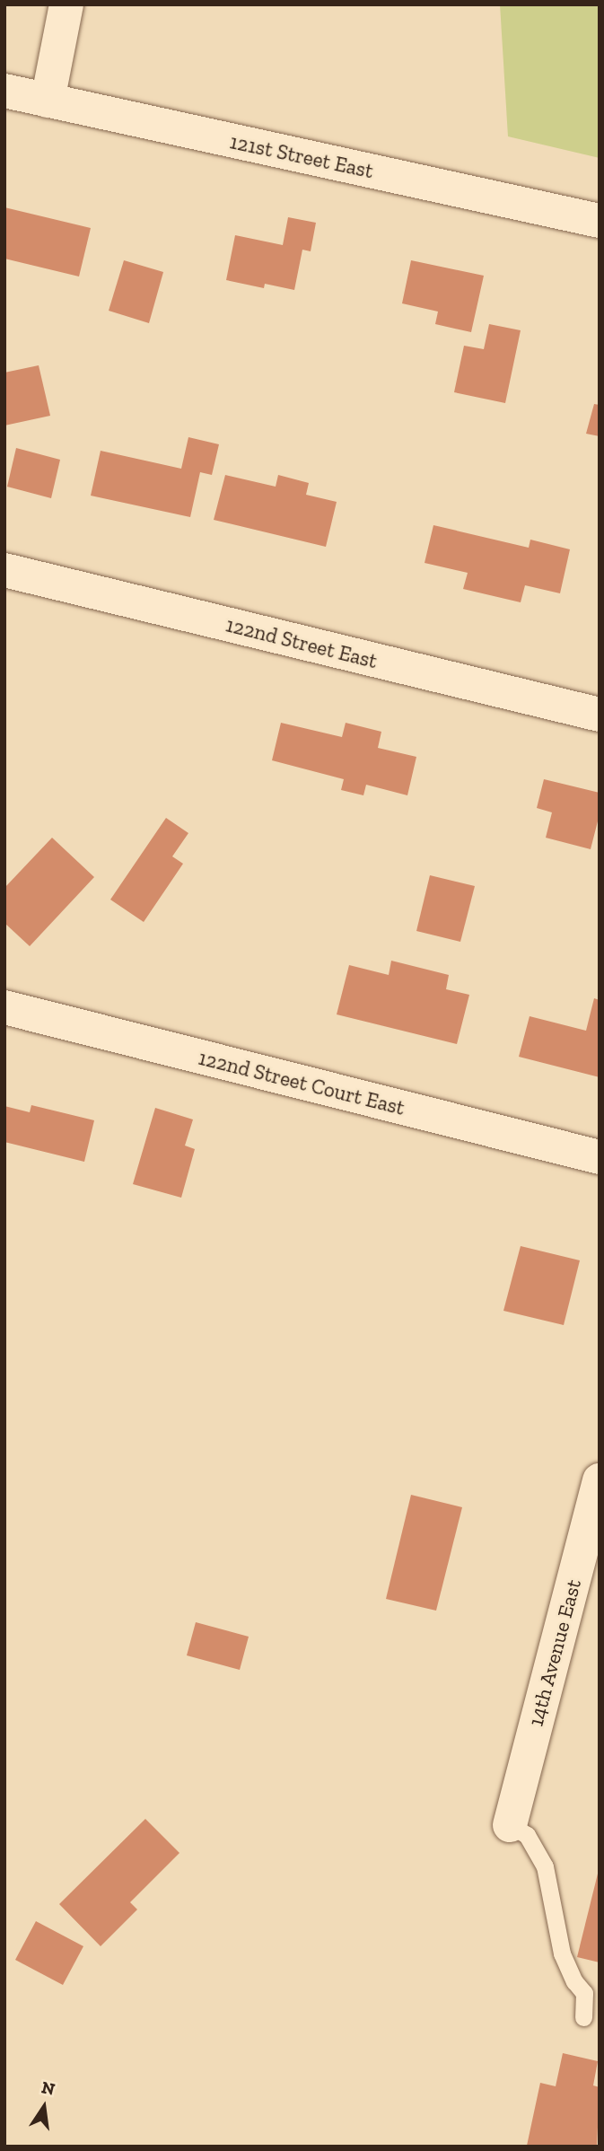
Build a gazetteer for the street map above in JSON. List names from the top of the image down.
{
  "streets": {
    "street": [
      "121st Street East",
      "122nd Street East",
      "122nd Street Court East",
      "14th Avenue East"
    ]
  },
  "north": "top"
}
